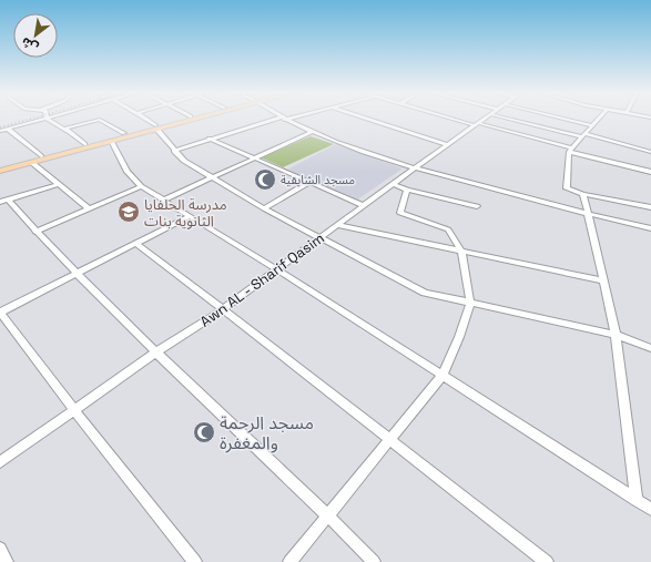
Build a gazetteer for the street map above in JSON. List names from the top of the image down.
{
  "streets": {
    "street": ["Awn AL - Sharif Qasim"]
  },
  "places": {
    "mosque": ["مسجد الشايقية", "مسجد الرحمة والمغفرة"],
    "school or university": ["مدرسة الحلفايا الثانوية بنات"]
  },
  "north": "bottom left"
}
